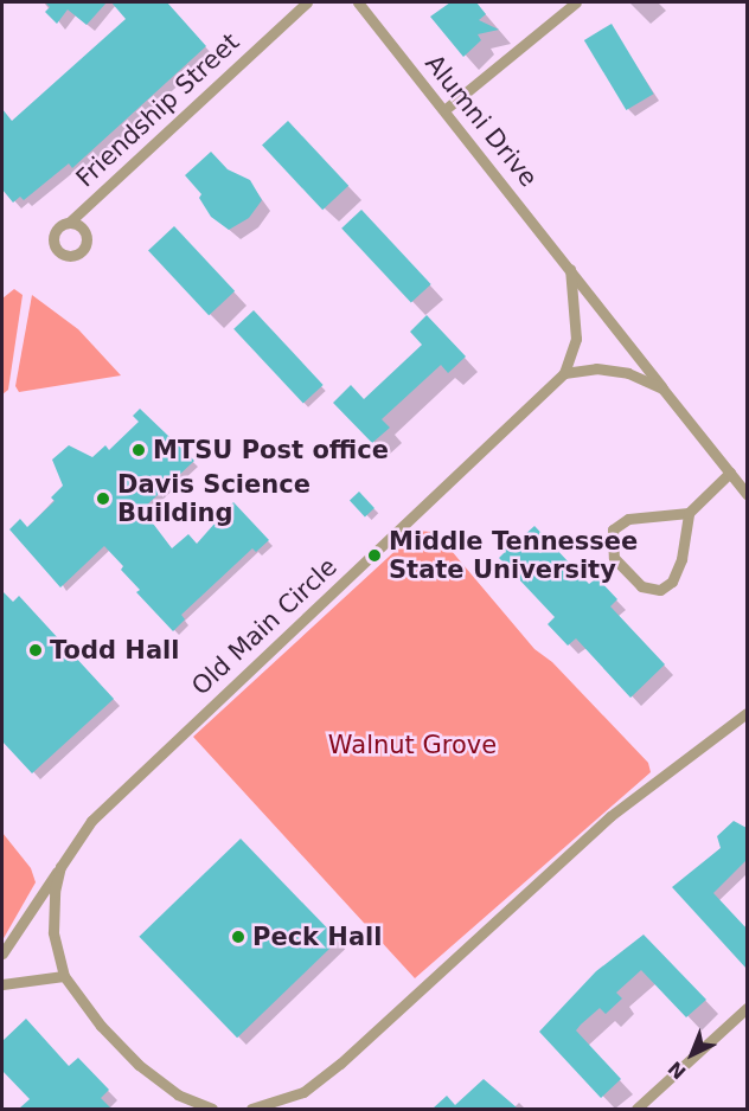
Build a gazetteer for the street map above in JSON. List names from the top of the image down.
{
  "streets": {
    "street": ["Friendship Street", "Alumni Drive", "Old Main Circle"]
  },
  "parks": ["Walnut Grove"],
  "places": [
    "MTSU Post office",
    "Davis Science Building",
    "Middle Tennessee State University",
    "Todd Hall",
    "Peck Hall"
  ],
  "north": "bottom left"
}
